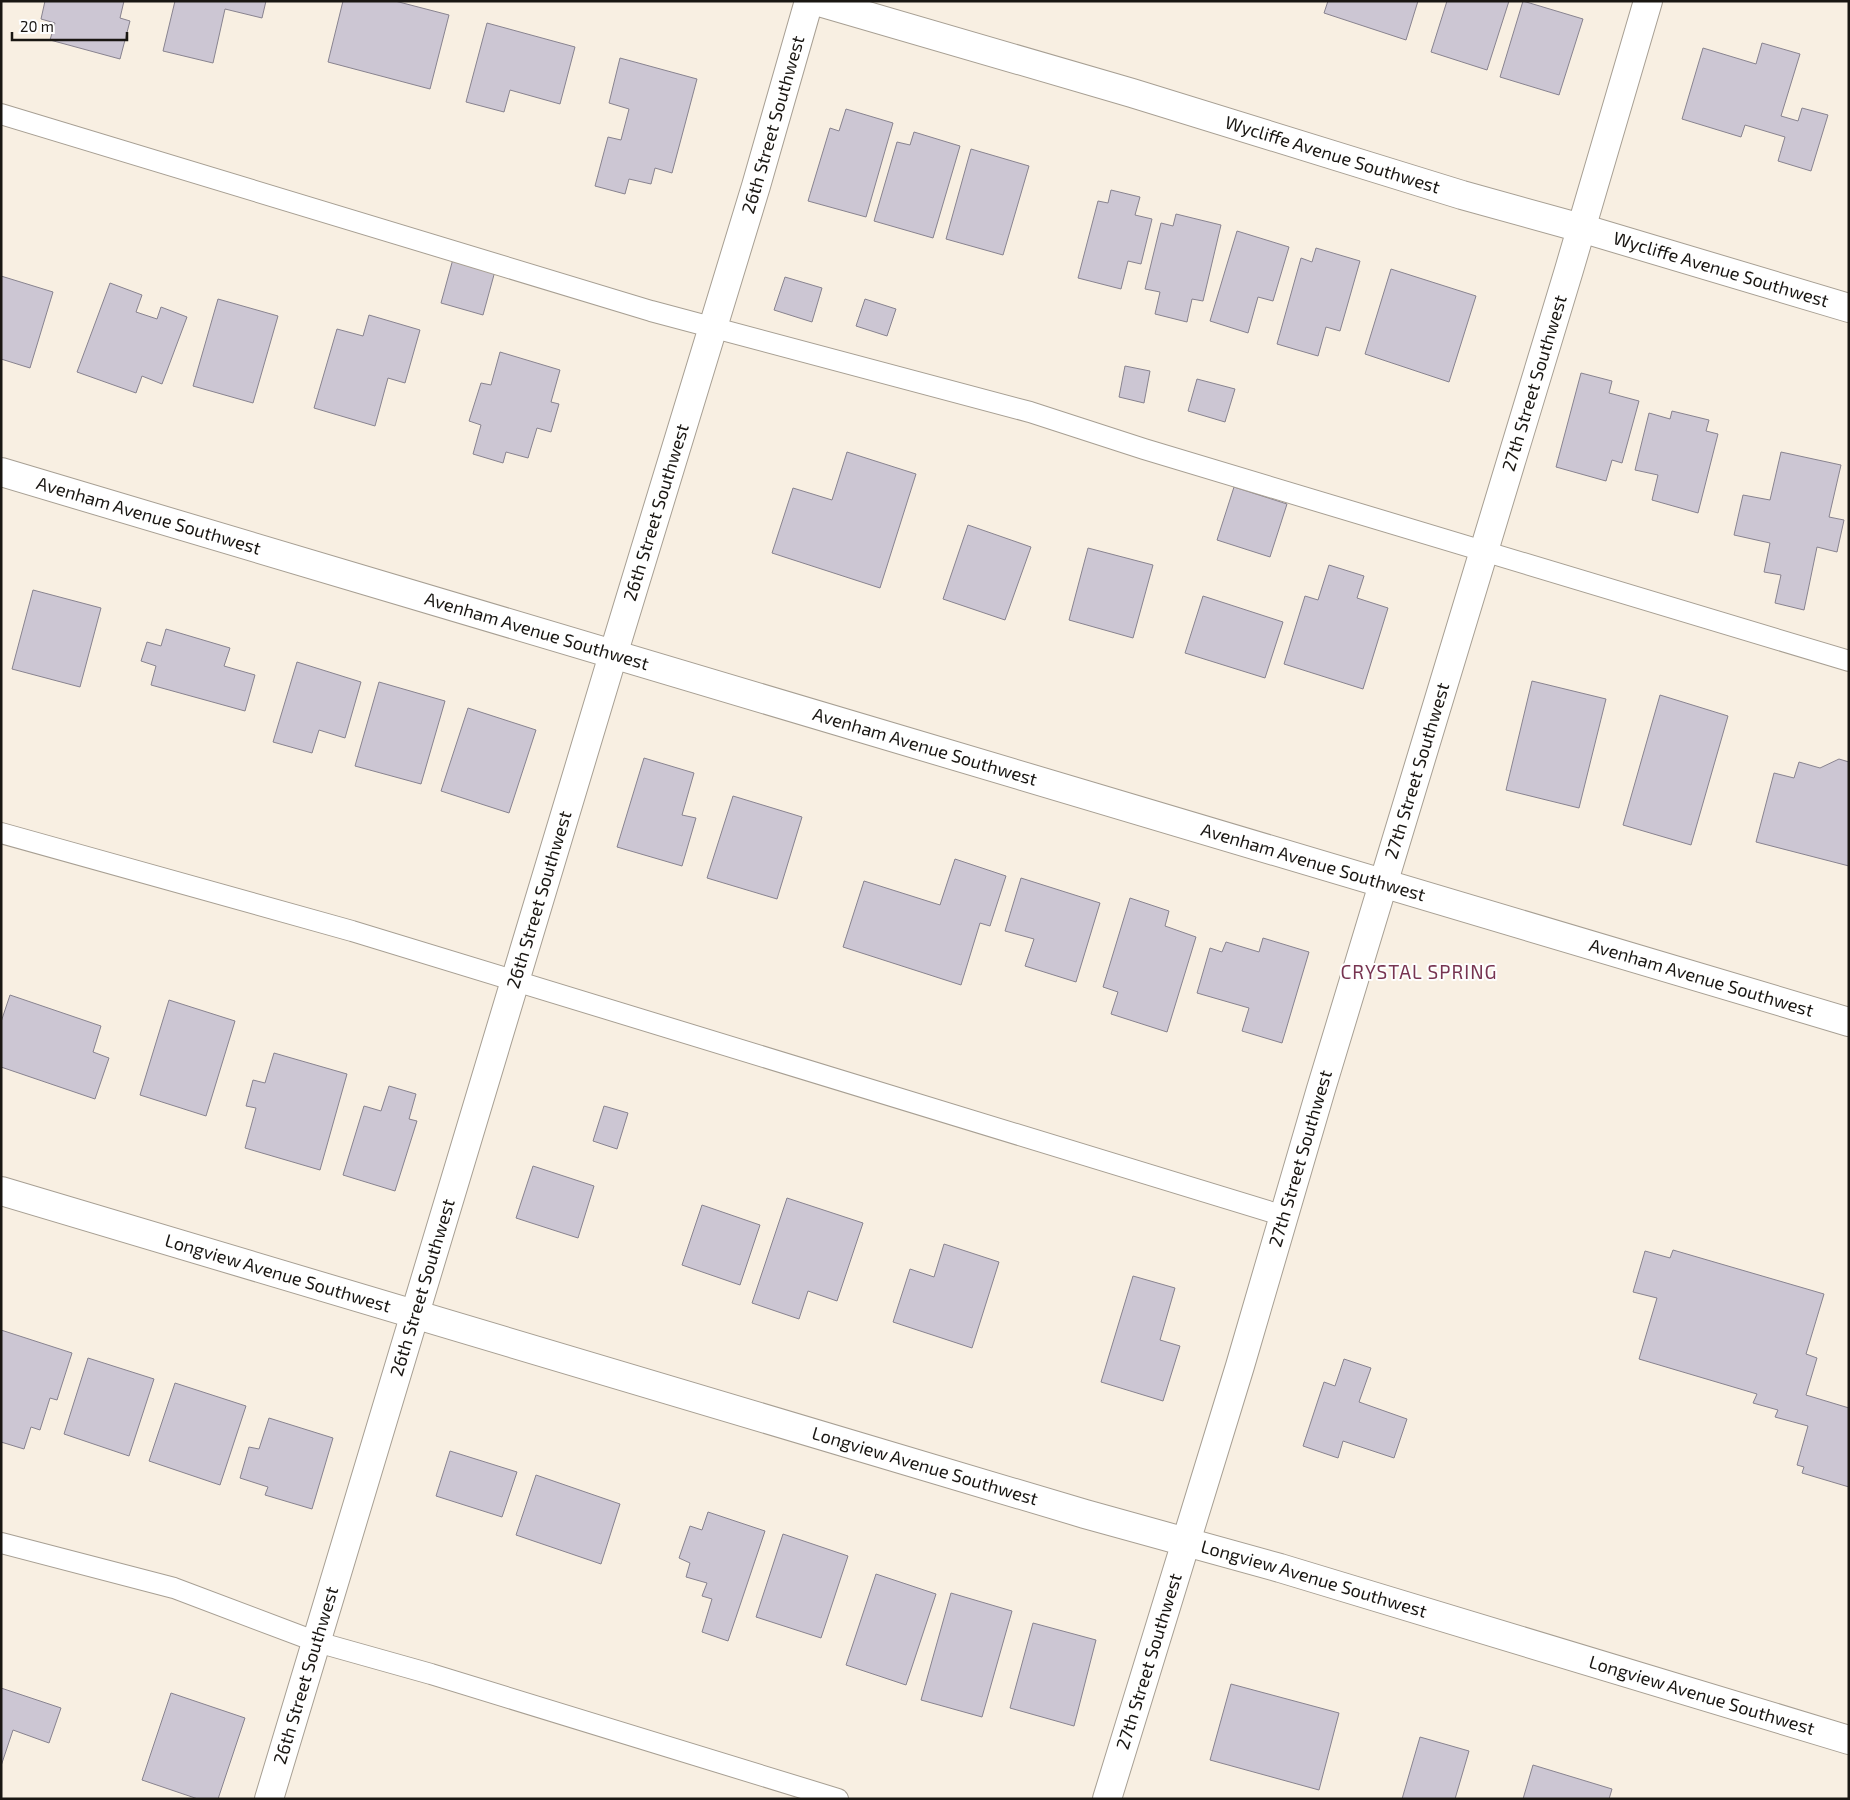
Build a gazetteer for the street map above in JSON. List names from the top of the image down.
{
  "streets": {
    "street": [
      "26th Street Southwest",
      "Wycliffe Avenue Southwest",
      "27th Street Southwest",
      "Avenham Avenue Southwest",
      "Longview Avenue Southwest"
    ]
  },
  "crossings": [
    ["26th Street Southwest", "Avenham Avenue Southwest"],
    ["26th Street Southwest", "Longview Avenue Southwest"],
    ["Wycliffe Avenue Southwest", "27th Street Southwest"],
    ["27th Street Southwest", "Avenham Avenue Southwest"],
    ["27th Street Southwest", "Longview Avenue Southwest"]
  ],
  "districts": ["CRYSTAL SPRING"],
  "scale_bar": "20 m"
}
